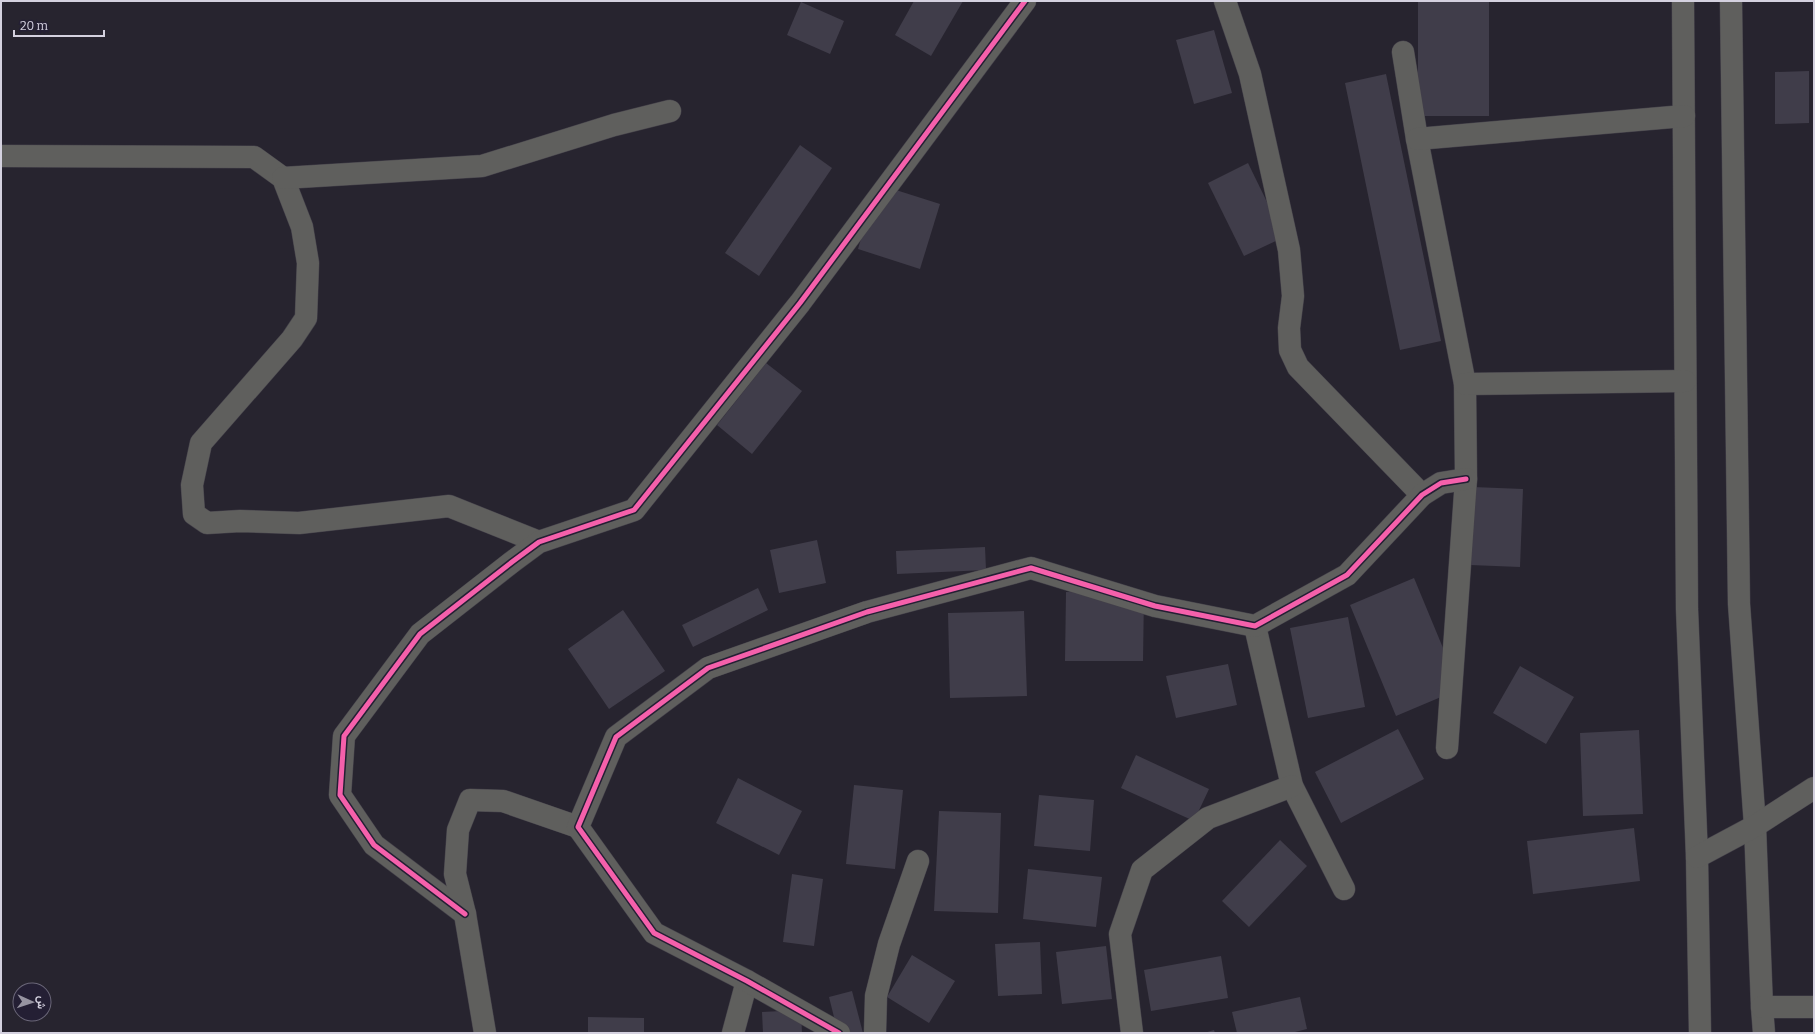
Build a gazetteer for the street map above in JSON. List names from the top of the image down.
{
  "scale_bar": "20 m",
  "north": "right"
}
